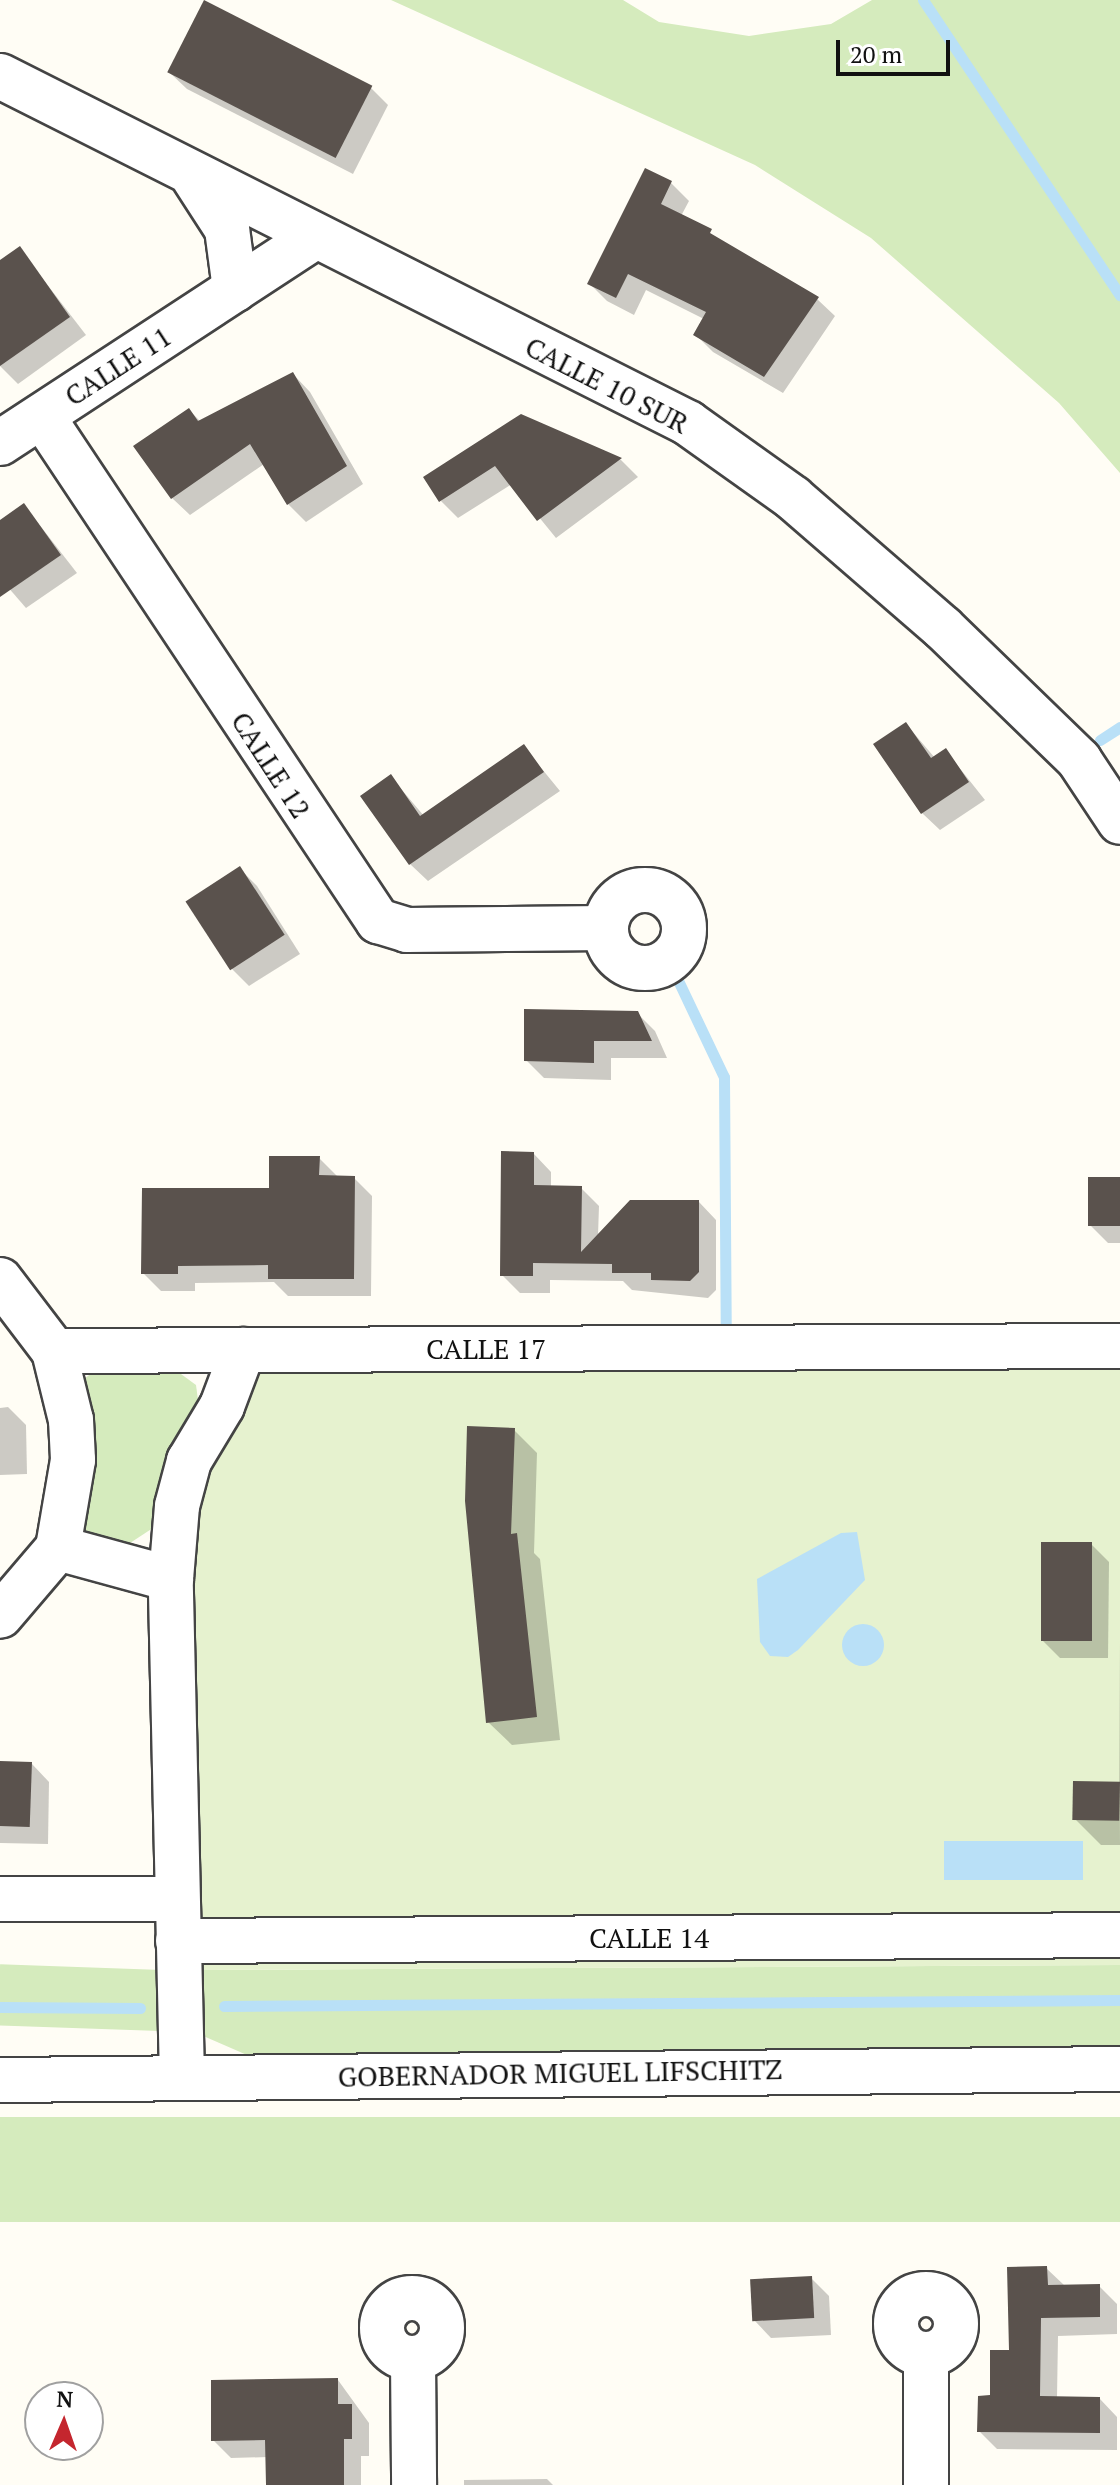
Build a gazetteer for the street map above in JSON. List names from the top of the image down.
{
  "streets": {
    "street": [
      "CALLE 11",
      "CALLE 10 SUR",
      "CALLE 12",
      "CALLE 17",
      "CALLE 14",
      "GOBERNADOR MIGUEL LIFSCHITZ"
    ]
  },
  "crossings": [
    ["CALLE 11", "CALLE 10 SUR"],
    ["CALLE 11", "CALLE 12"]
  ],
  "scale_bar": "20 m",
  "north": "top"
}
